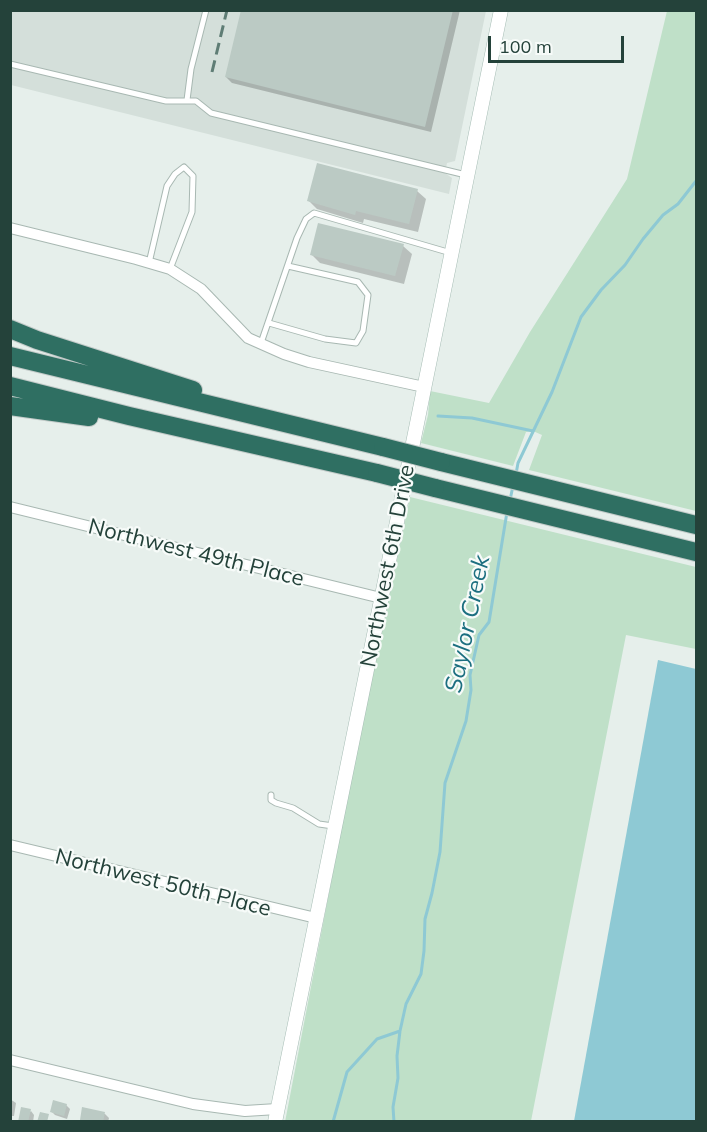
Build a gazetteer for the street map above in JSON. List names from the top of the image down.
{
  "streets": {
    "main road": ["Northwest 6th Drive"],
    "street": ["Northwest 49th Place", "Northwest 50th Place"]
  },
  "crossings": [
    ["Northwest 49th Place", "Northwest 6th Drive"],
    ["Northwest 6th Drive", "Northwest 50th Place"]
  ],
  "water": ["Saylor Creek"],
  "scale_bar": "100 m"
}
